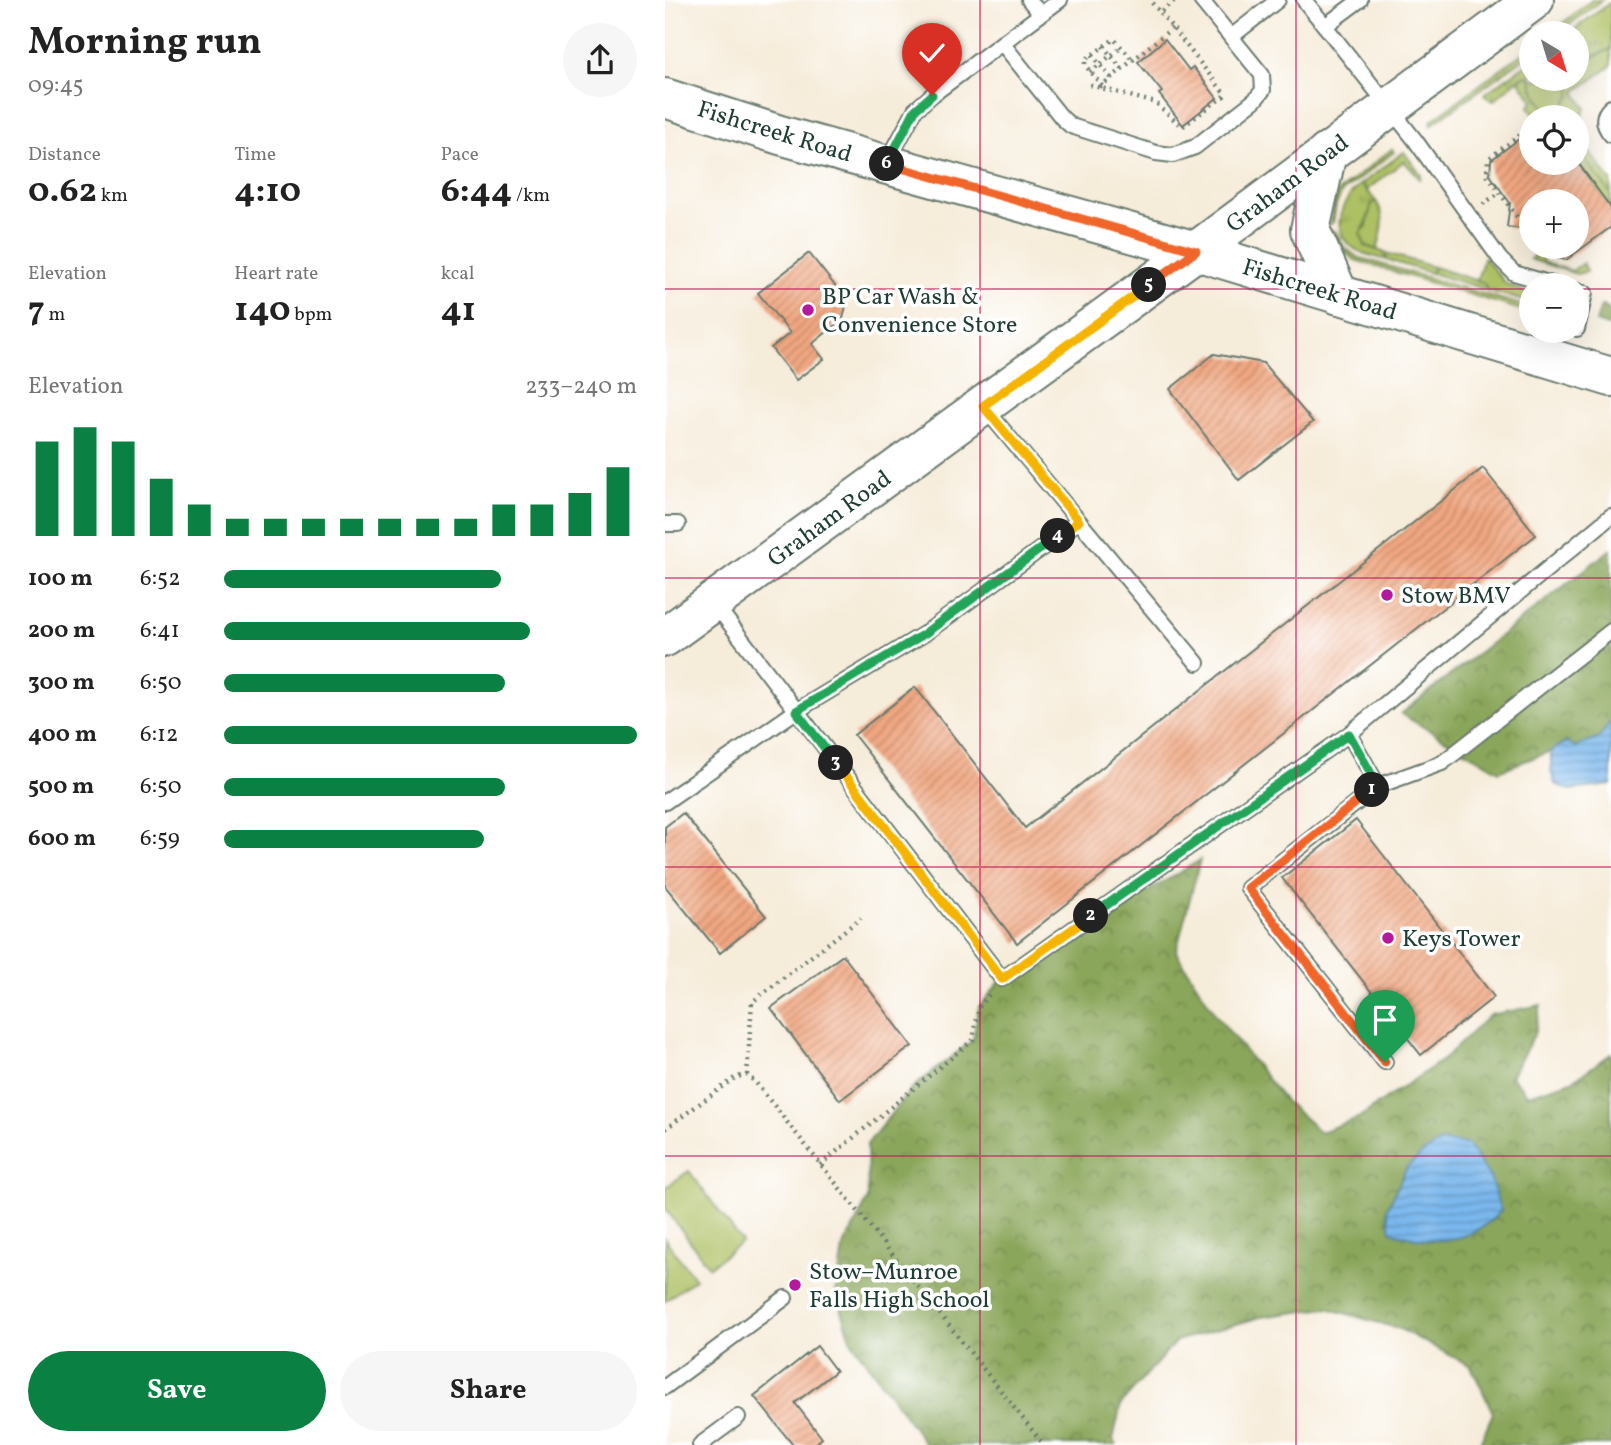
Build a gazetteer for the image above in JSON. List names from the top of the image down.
{
  "streets": {
    "main road": ["Fishcreek Road", "Graham Road"]
  },
  "crossings": [
    ["Fishcreek Road", "Graham Road"]
  ],
  "places": [
    "BP Car Wash & Convenience Store",
    "Stow BMV",
    "Keys Tower",
    "Stow–Munroe Falls High School"
  ],
  "north": "bottom right",
  "page": {
    "heading": ["Morning run", "09:45"],
    "map_buttons": ["+", "−"],
    "stats": [
      ["Distance", "0.62 km"],
      ["Time", "4:10"],
      ["Pace", "6:44 /km"],
      ["Elevation", "7 m"],
      ["Heart rate", "140 bpm"],
      ["kcal", "41"]
    ],
    "pins": [
      "6",
      "5",
      "4",
      "3",
      "1",
      "2"
    ],
    "chart": ["Elevation", "233–240 m"],
    "list": [
      {
        "name": "100 m",
        "note": "6:52"
      },
      {
        "name": "200 m",
        "note": "6:41"
      },
      {
        "name": "300 m",
        "note": "6:50"
      },
      {
        "name": "400 m",
        "note": "6:12"
      },
      {
        "name": "500 m",
        "note": "6:50"
      },
      {
        "name": "600 m",
        "note": "6:59"
      }
    ],
    "buttons": ["Save", "Share"]
  }
}
